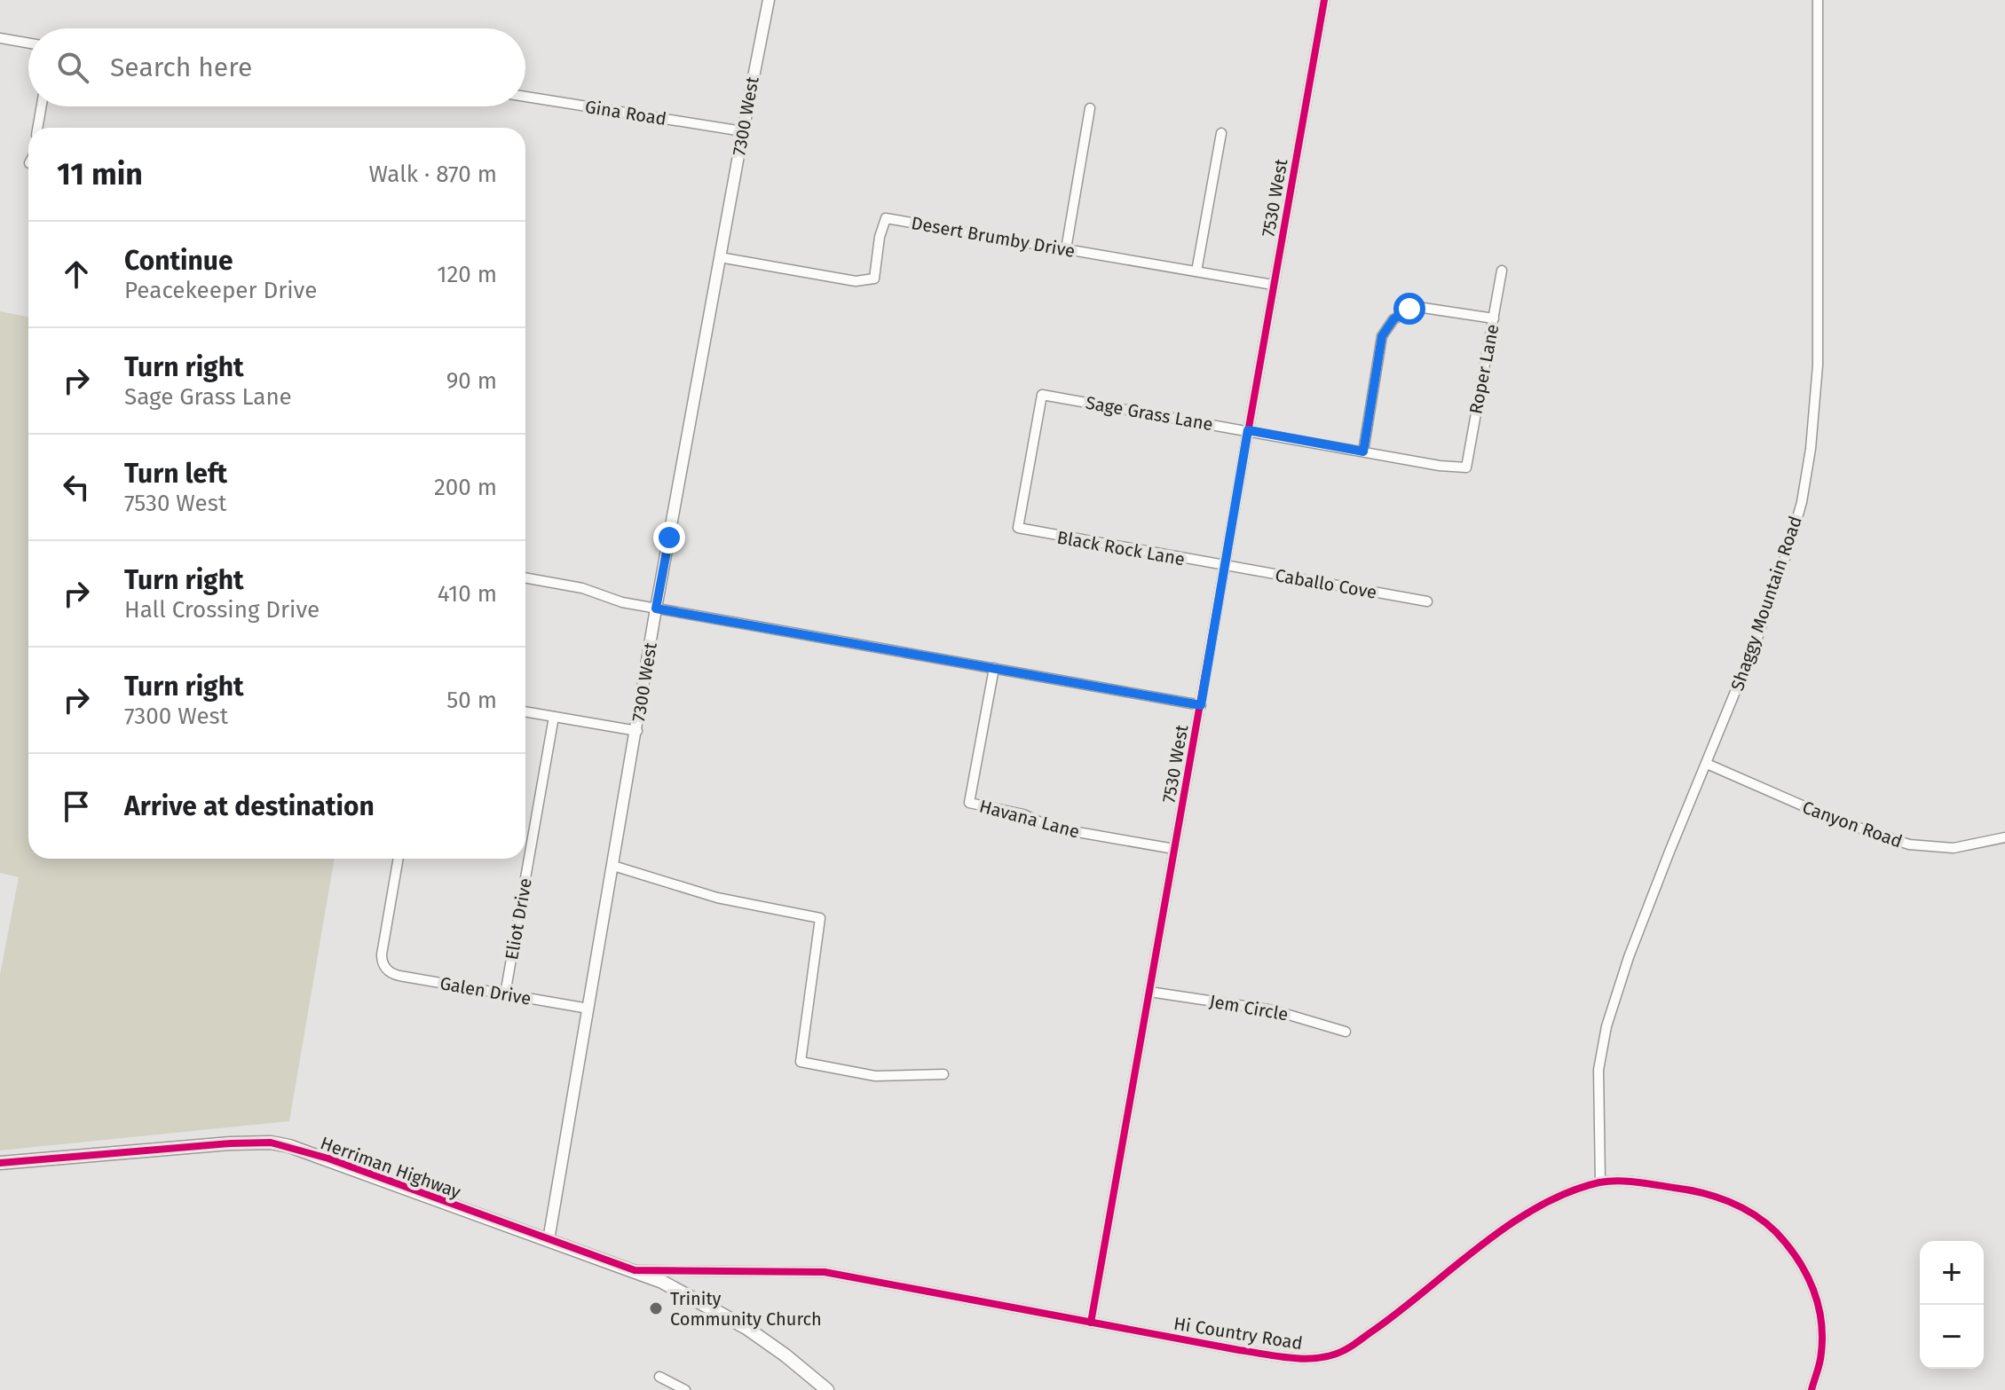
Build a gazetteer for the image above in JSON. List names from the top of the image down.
{
  "streets": {
    "main road": ["Herriman Highway"],
    "street": [
      "Gina Road",
      "7300 West",
      "7530 West",
      "Desert Brumby Drive",
      "Roper Lane",
      "Sage Grass Lane",
      "Black Rock Lane",
      "Caballo Cove",
      "Shaggy Mountain Road",
      "Havana Lane",
      "Canyon Road",
      "Eliot Drive",
      "Galen Drive",
      "Jem Circle",
      "Hi Country Road"
    ]
  },
  "crossings": [
    ["Gina Road", "7300 West"],
    ["7300 West", "Desert Brumby Drive"],
    ["7300 West", "Galen Drive"],
    ["7300 West", "Herriman Highway"],
    ["7530 West", "Desert Brumby Drive"],
    ["7530 West", "Sage Grass Lane"],
    ["7530 West", "Black Rock Lane"],
    ["7530 West", "Caballo Cove"],
    ["7530 West", "Havana Lane"],
    ["7530 West", "Jem Circle"],
    ["7530 West", "Hi Country Road"],
    ["Roper Lane", "Sage Grass Lane"],
    ["Sage Grass Lane", "Black Rock Lane"],
    ["Black Rock Lane", "Caballo Cove"],
    ["Shaggy Mountain Road", "Canyon Road"],
    ["Shaggy Mountain Road", "Hi Country Road"],
    ["Eliot Drive", "Galen Drive"],
    ["Herriman Highway", "Hi Country Road"]
  ],
  "places": ["Trinity Community Church"],
  "page": {
    "search": "Search here",
    "heading": ["11 min", "Walk · 870 m"],
    "list": [
      ["Continue", "Peacekeeper Drive", "120 m"],
      ["Turn right", "Sage Grass Lane", "90 m"],
      ["Turn left", "7530 West", "200 m"],
      ["Turn right", "Hall Crossing Drive", "410 m"],
      ["Turn right", "7300 West", "50 m"],
      "Arrive at destination"
    ],
    "map_buttons": ["+", "−"]
  }
}
